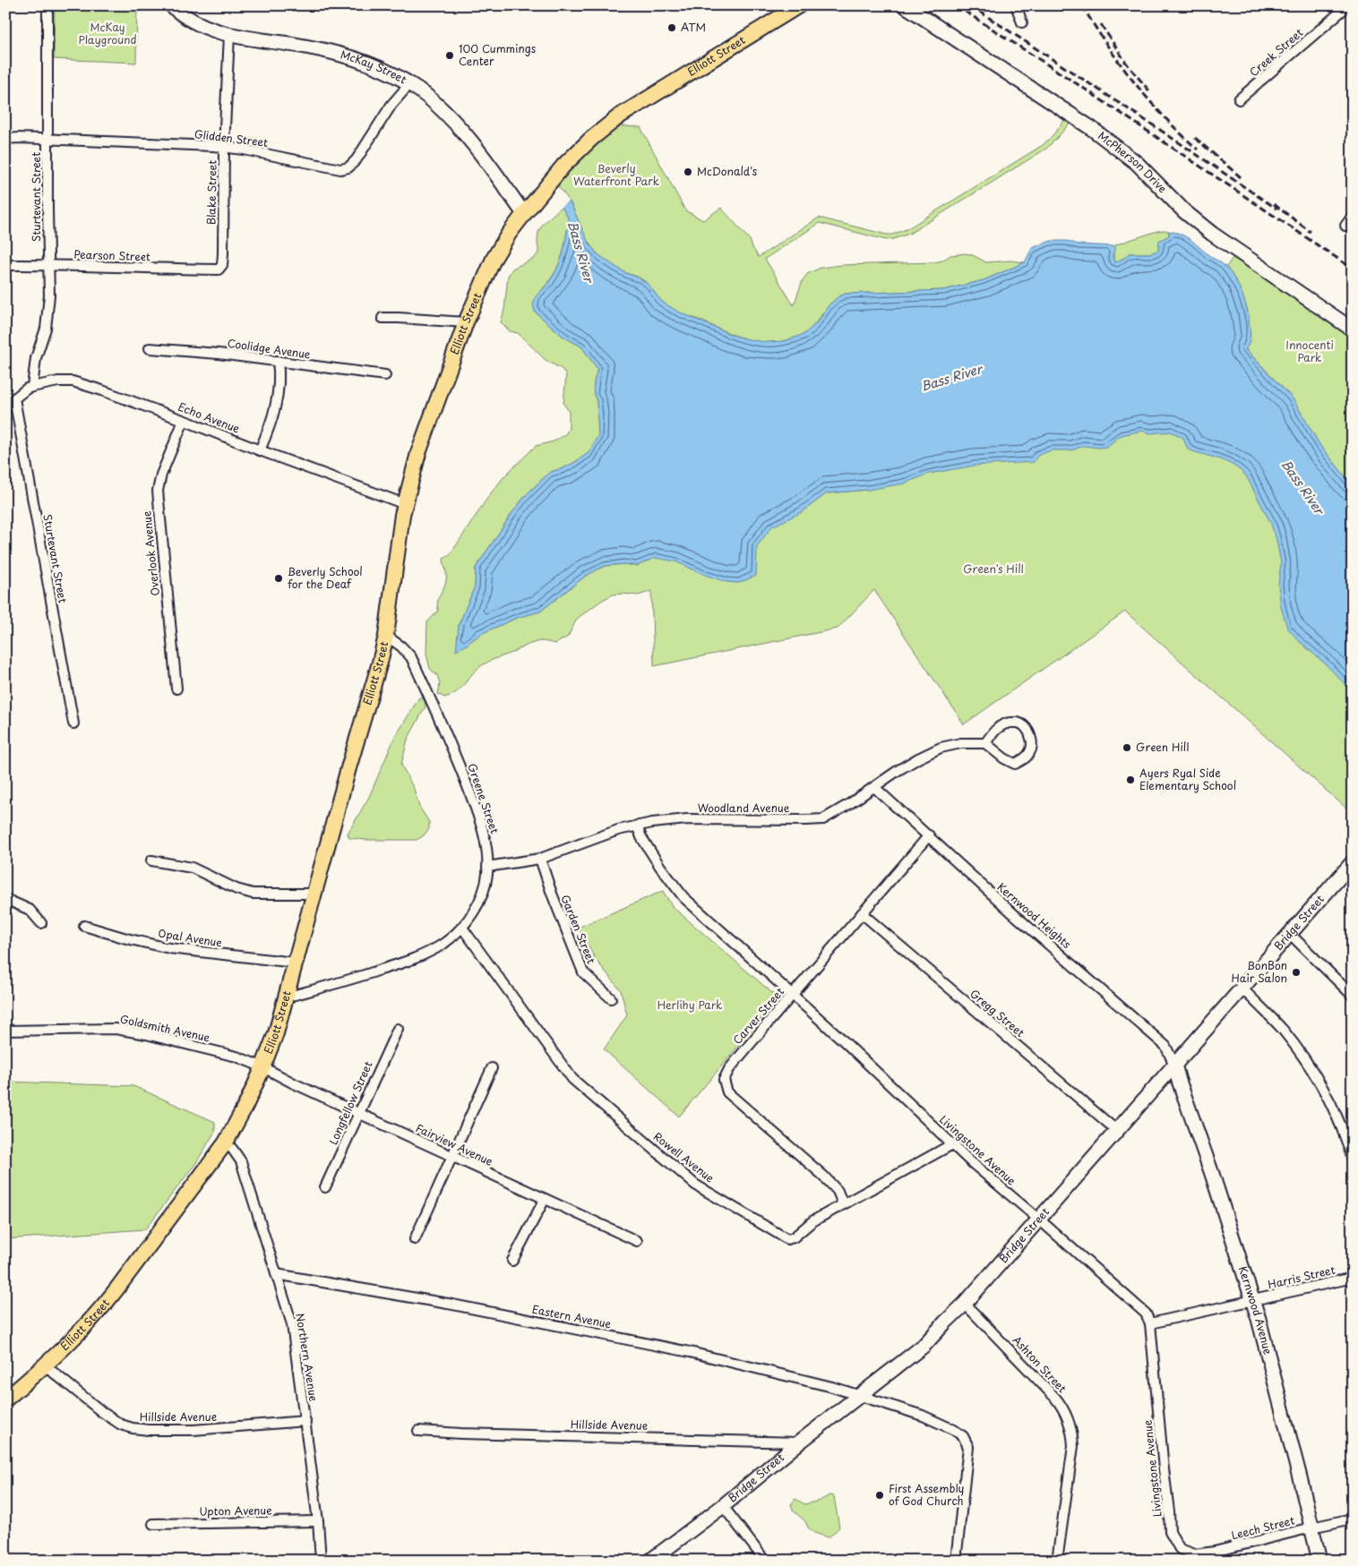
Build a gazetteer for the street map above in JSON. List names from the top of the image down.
{
  "streets": {
    "main road": [
      "Elliott Street",
      "McKay Street",
      "McPherson Drive",
      "Bridge Street",
      "Kernwood Avenue"
    ],
    "street": [
      "Creek Street",
      "Glidden Street",
      "Blake Street",
      "Sturtevant Street",
      "Pearson Street",
      "Coolidge Avenue",
      "Echo Avenue",
      "Overlook Avenue",
      "Greene Street",
      "Woodland Avenue",
      "Kernwood Heights",
      "Garden Street",
      "Opal Avenue",
      "Gregg Street",
      "Carver Street",
      "Goldsmith Avenue",
      "Longfellow Street",
      "Fairview Avenue",
      "Livingstone Avenue",
      "Rowell Avenue",
      "Harris Street",
      "Eastern Avenue",
      "Northern Avenue",
      "Ashton Street",
      "Hillside Avenue",
      "Upton Avenue",
      "Leech Street"
    ]
  },
  "crossings": [
    ["Elliott Street", "McKay Street"],
    ["Elliott Street", "Echo Avenue"],
    ["Elliott Street", "Greene Street"],
    ["Elliott Street", "Opal Avenue"],
    ["Elliott Street", "Goldsmith Avenue"],
    ["Elliott Street", "Fairview Avenue"],
    ["Elliott Street", "Northern Avenue"],
    ["Elliott Street", "Hillside Avenue"],
    ["McKay Street", "Glidden Street"],
    ["McKay Street", "Blake Street"],
    ["Glidden Street", "Blake Street"],
    ["Glidden Street", "Sturtevant Street"],
    ["Blake Street", "Pearson Street"],
    ["Sturtevant Street", "Pearson Street"],
    ["Sturtevant Street", "Echo Avenue"],
    ["Echo Avenue", "Overlook Avenue"],
    ["Greene Street", "Woodland Avenue"],
    ["Greene Street", "Rowell Avenue"],
    ["Woodland Avenue", "Kernwood Heights"],
    ["Woodland Avenue", "Garden Street"],
    ["Woodland Avenue", "Livingstone Avenue"],
    ["Kernwood Heights", "Bridge Street"],
    ["Kernwood Heights", "Carver Street"],
    ["Kernwood Heights", "Kernwood Avenue"],
    ["Bridge Street", "Gregg Street"],
    ["Bridge Street", "Livingstone Avenue"],
    ["Bridge Street", "Kernwood Avenue"],
    ["Bridge Street", "Eastern Avenue"],
    ["Bridge Street", "Ashton Street"],
    ["Bridge Street", "Hillside Avenue"],
    ["Gregg Street", "Carver Street"],
    ["Carver Street", "Livingstone Avenue"],
    ["Carver Street", "Rowell Avenue"],
    ["Goldsmith Avenue", "Fairview Avenue"],
    ["Longfellow Street", "Fairview Avenue"],
    ["Livingstone Avenue", "Rowell Avenue"],
    ["Livingstone Avenue", "Harris Street"],
    ["Livingstone Avenue", "Leech Street"],
    ["Harris Street", "Kernwood Avenue"],
    ["Kernwood Avenue", "Leech Street"],
    ["Eastern Avenue", "Northern Avenue"],
    ["Northern Avenue", "Hillside Avenue"],
    ["Northern Avenue", "Upton Avenue"]
  ],
  "water": ["Bass River"],
  "parks": [
    "McKay Playground",
    "Beverly Waterfront Park",
    "Innocenti Park",
    "Green's Hill",
    "Herlihy Park"
  ],
  "places": [
    "ATM",
    "100 Cummings Center",
    "McDonald's",
    "Beverly School for the Deaf",
    "Green Hill",
    "Ayers Ryal Side Elementary School",
    "BonBon Hair Salon",
    "First Assembly of God Church"
  ]
}
